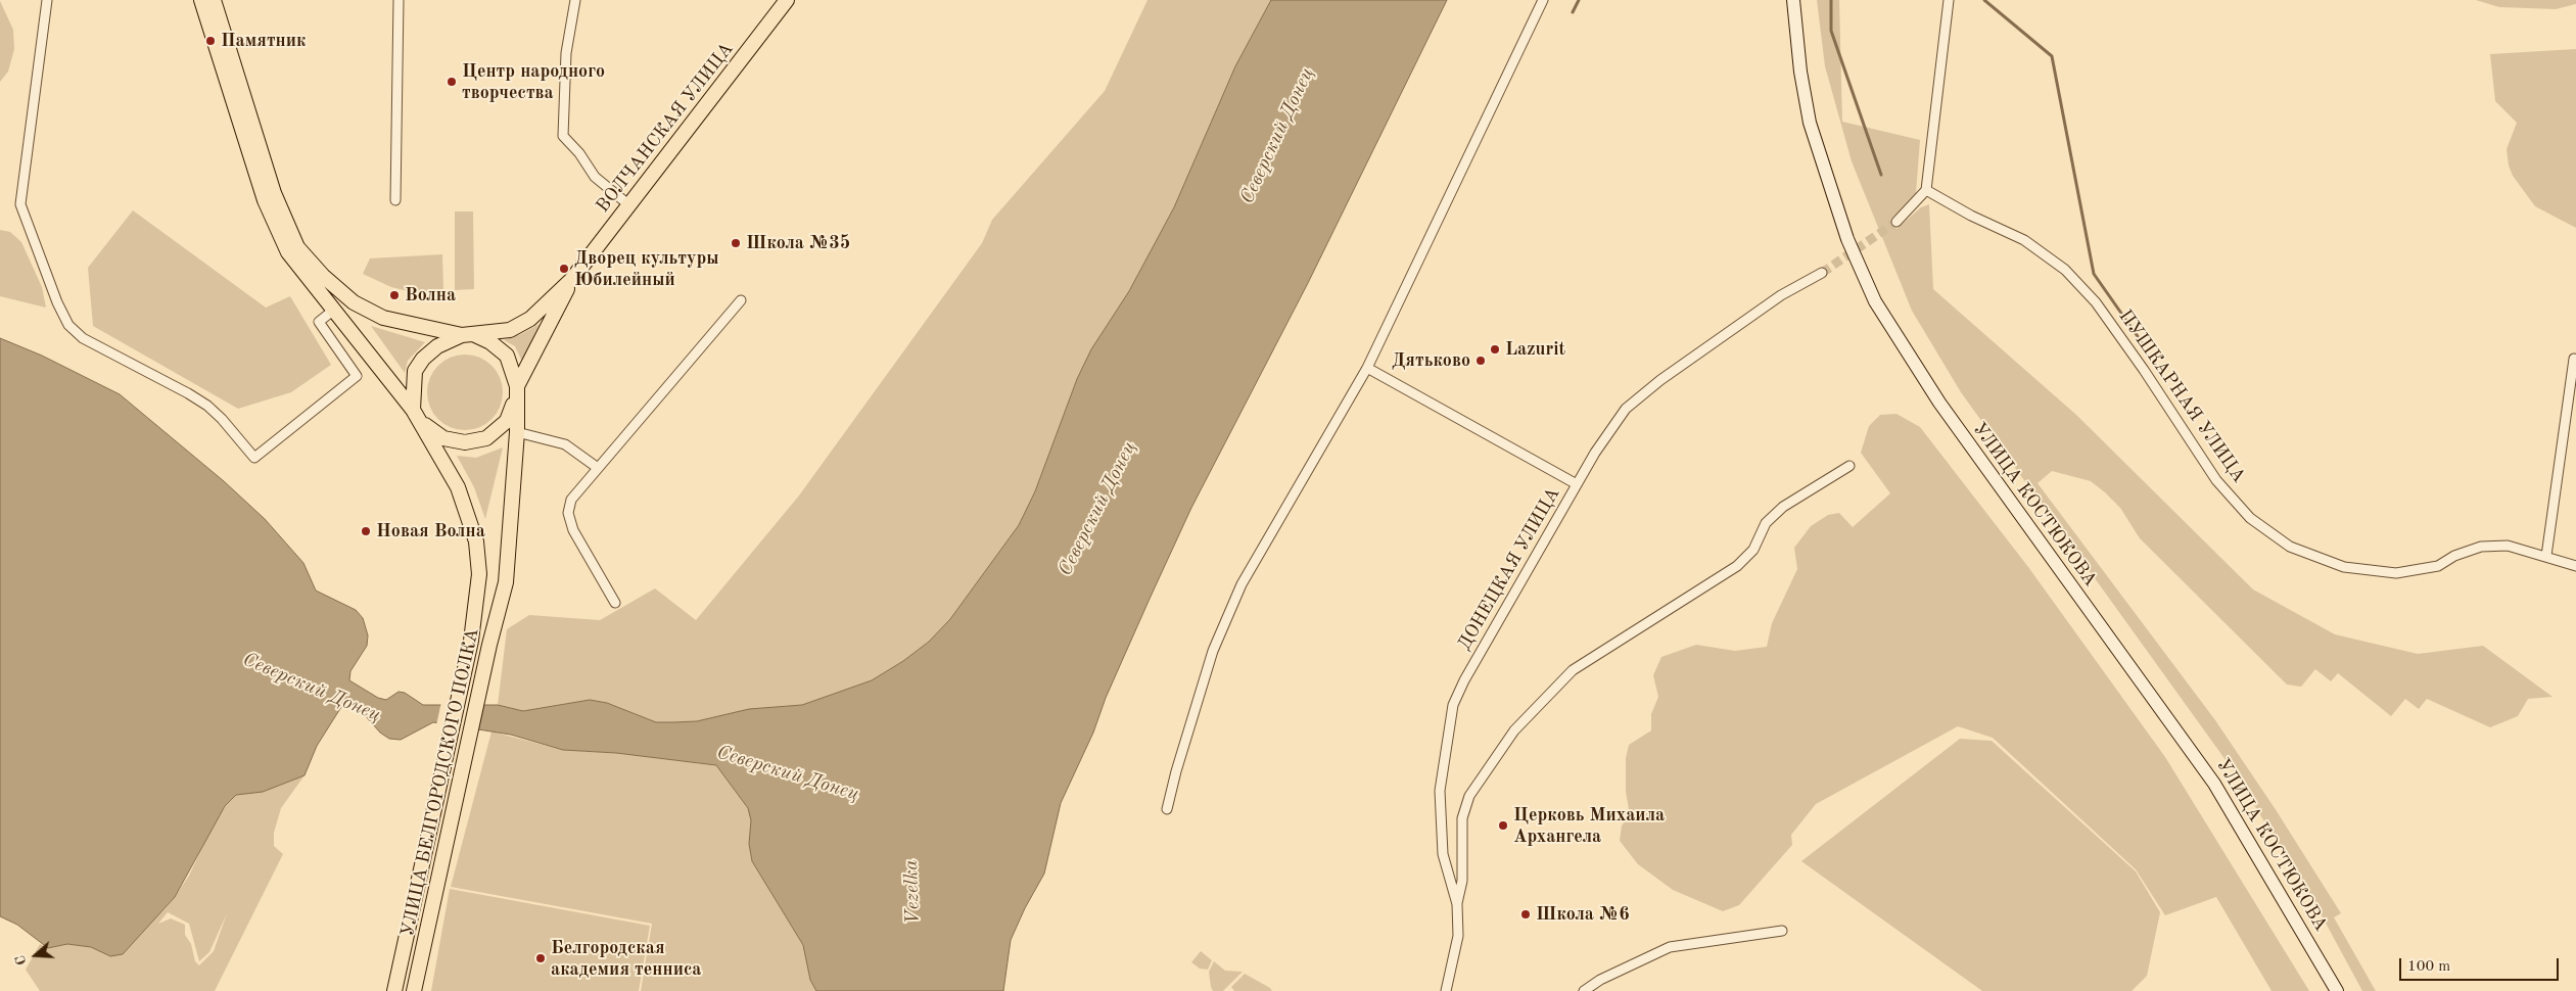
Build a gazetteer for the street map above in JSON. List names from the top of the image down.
{
  "streets": {
    "main road": ["ВОЛЧАНСКАЯ УЛИЦА", "УЛИЦА КОСТЮКОВА", "УЛИЦА БЕЛГОРОДСКОГО ПОЛКА"],
    "street": ["ПУШКАРНАЯ УЛИЦА", "ДОНЕЦКАЯ УЛИЦА"]
  },
  "water": ["Северский Донец", "Vezelka"],
  "places": [
    "Памятник",
    "Центр народного творчества",
    "Школа №35",
    "Дворец культуры Юбилейный",
    "Волна",
    "Lazurit",
    "Дятьково",
    "Новая Волна",
    "Церковь Михаила Архангела",
    "Школа №6",
    "Белгородская академия тенниса"
  ],
  "scale_bar": "100 m",
  "north": "left"
}
